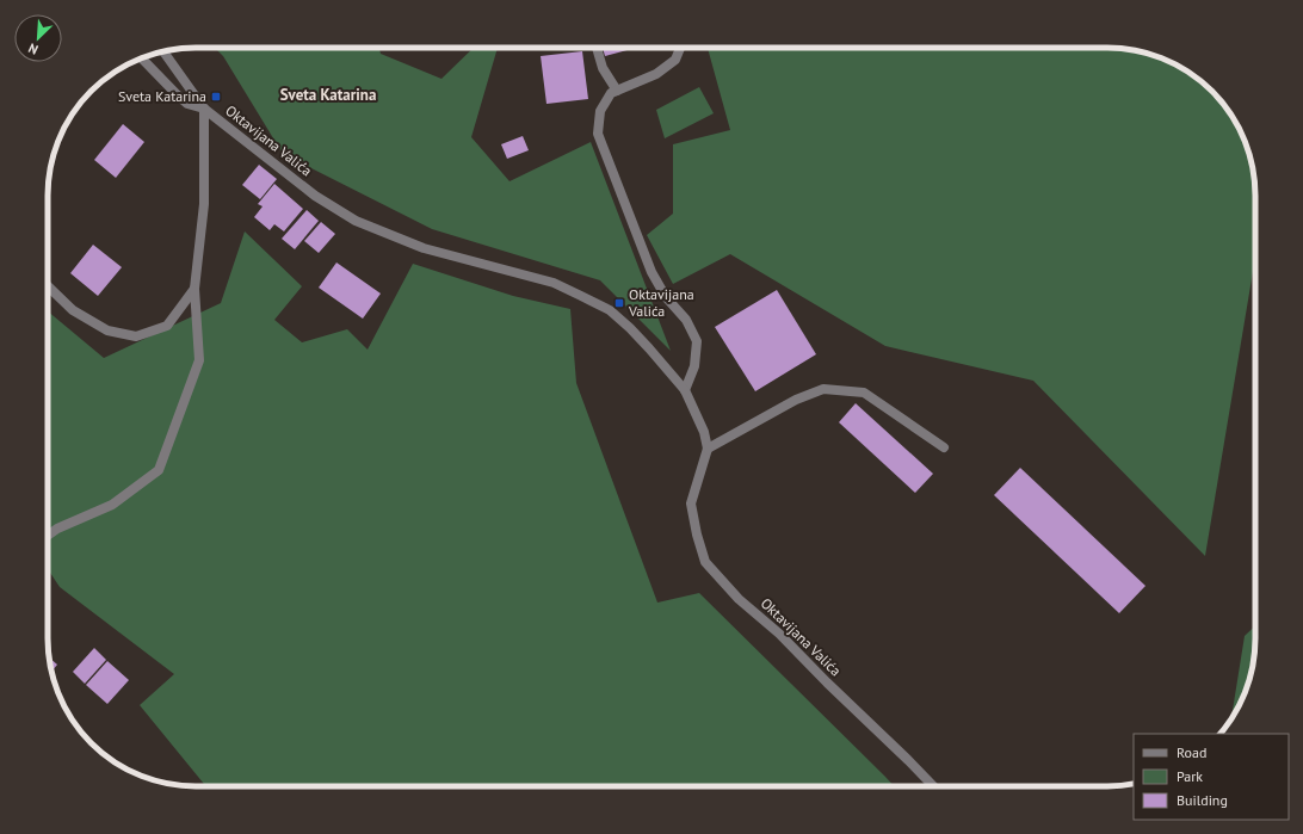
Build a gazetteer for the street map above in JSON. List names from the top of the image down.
{
  "streets": {
    "street": ["Oktavijana Valića"]
  },
  "districts": ["Sveta Katarina"],
  "places": {
    "transit": ["Sveta Katarina", "Oktavijana Valića"]
  },
  "legend": ["Road", "Park", "Building"],
  "north": "bottom left"
}
